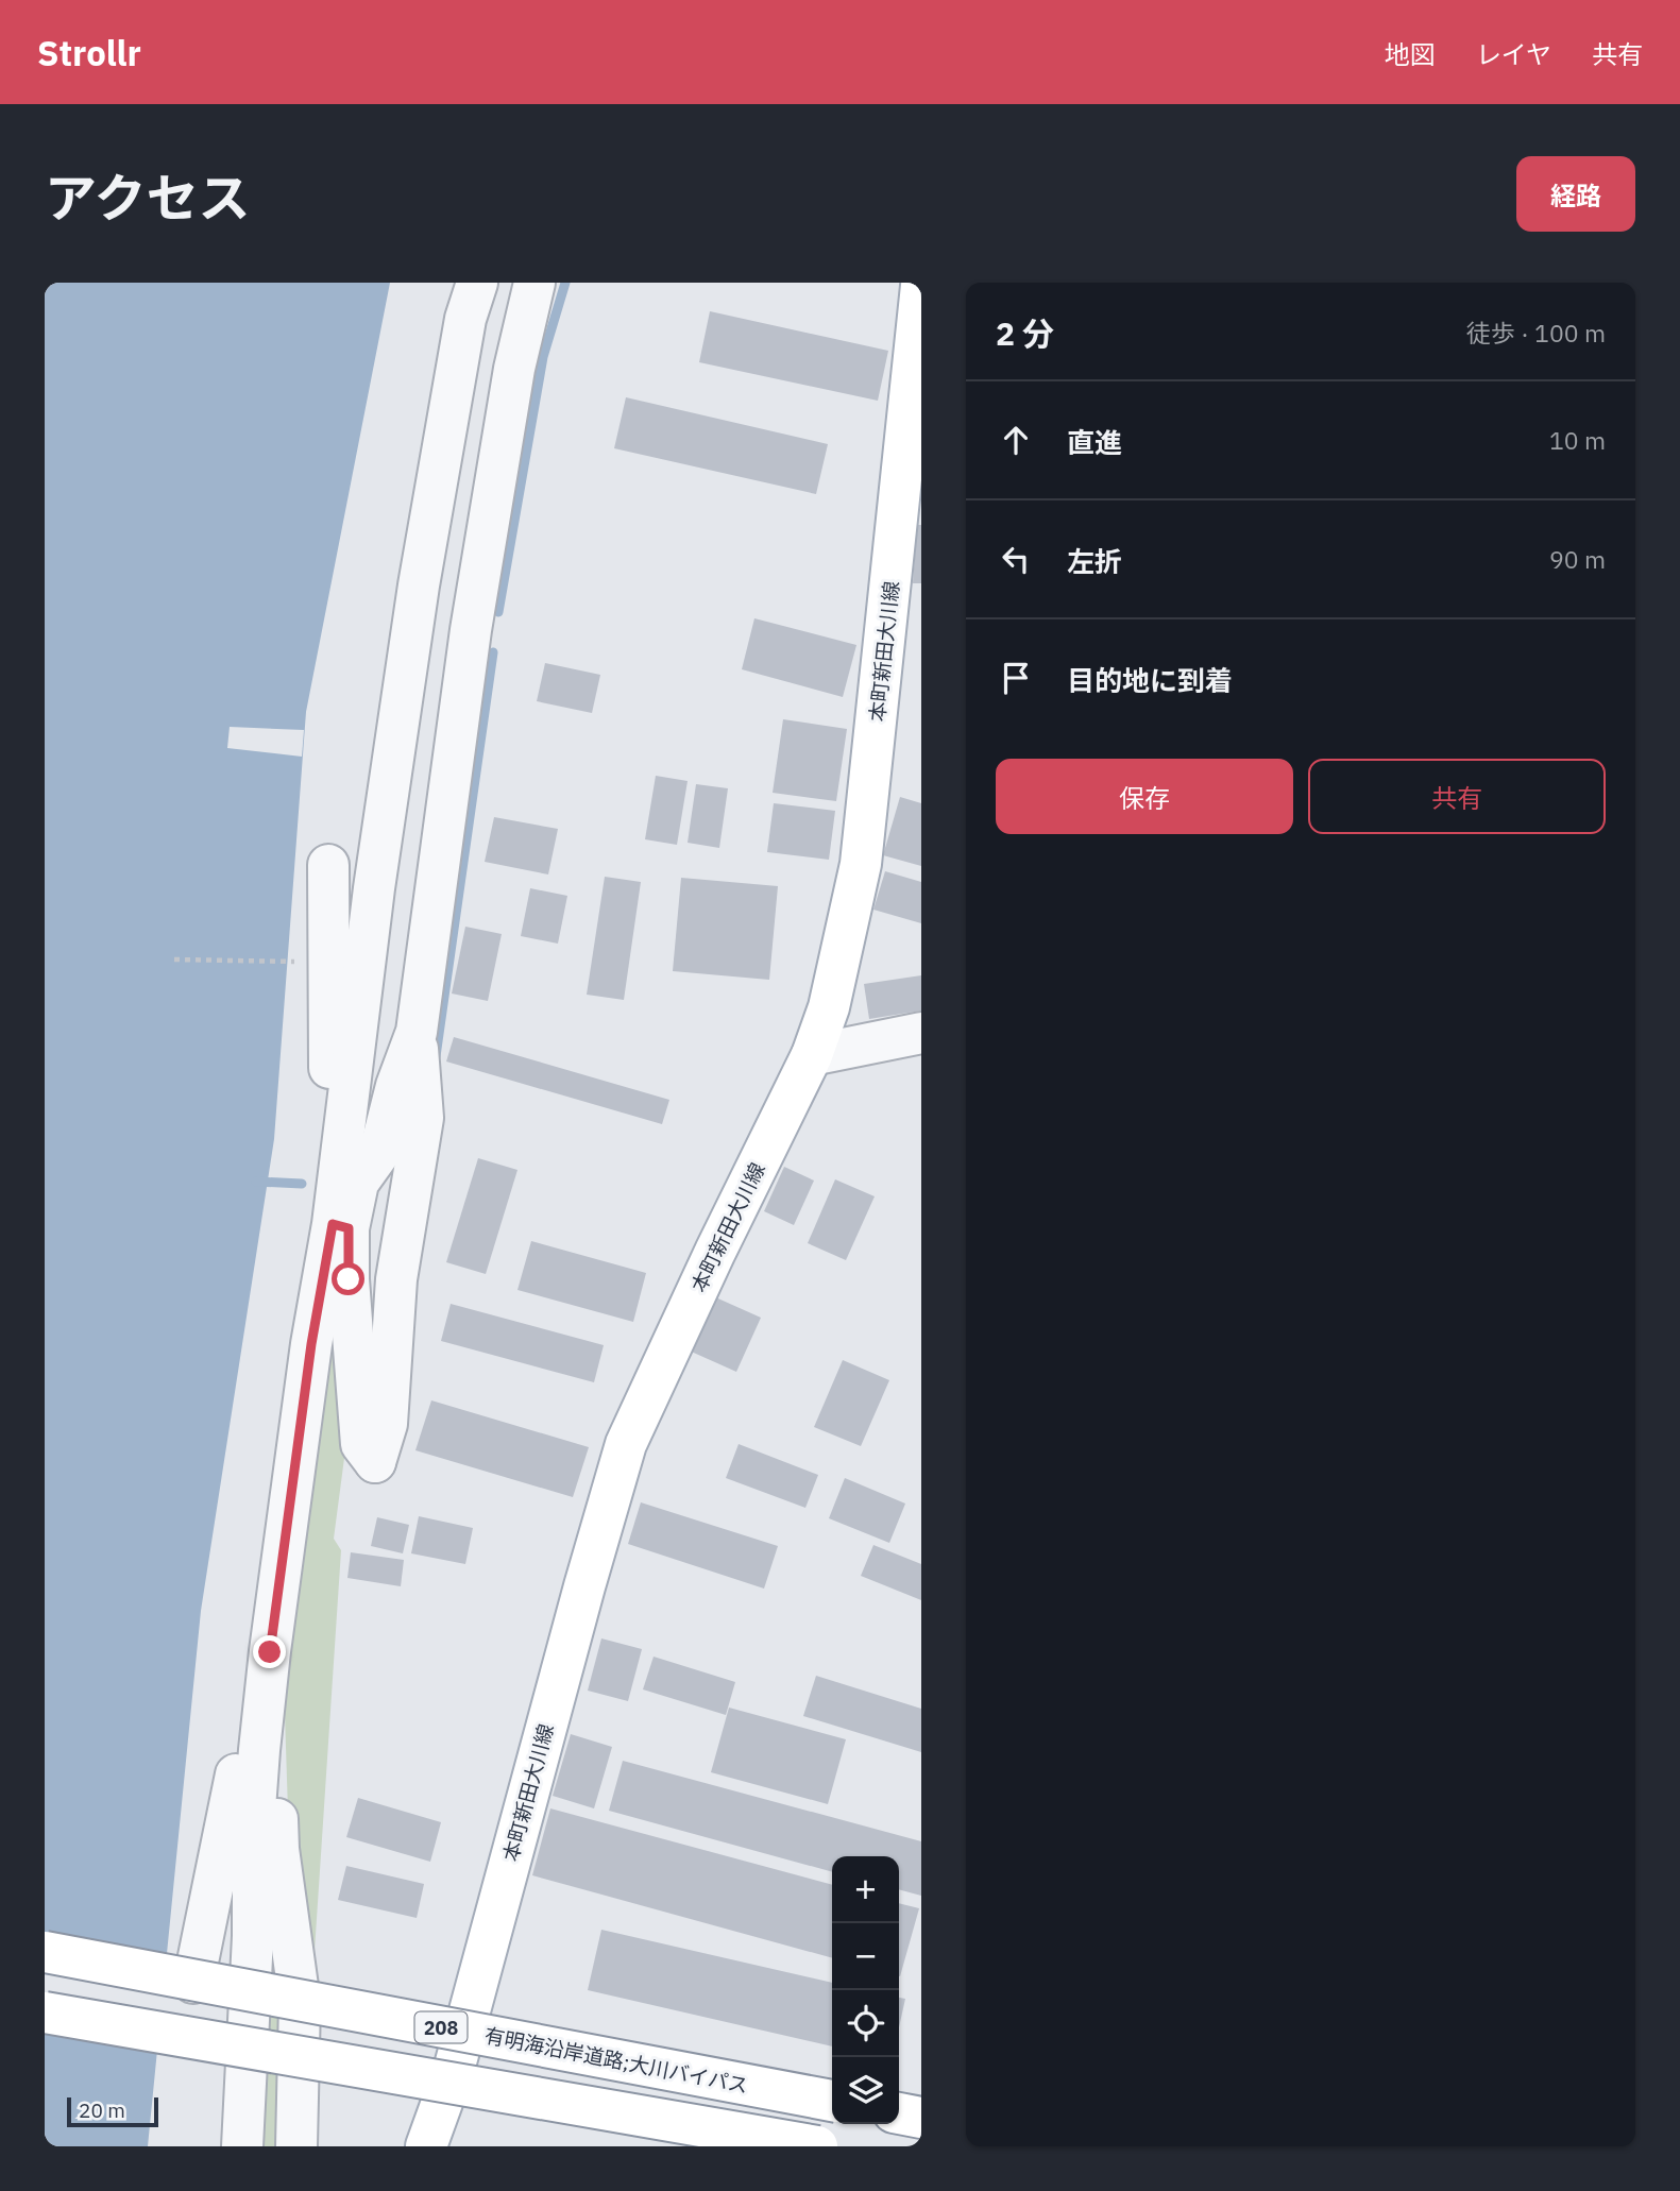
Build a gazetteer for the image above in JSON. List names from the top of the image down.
{
  "streets": {
    "main road": ["本町新田大川線", "208", "有明海沿岸道路;大川バイパス"]
  },
  "scale_bar": "20 m",
  "page": {
    "header": "Strollr",
    "nav": ["地図", "レイヤ", "共有"],
    "title": "アクセス",
    "buttons": [
      "経路",
      ["保存", "共有"]
    ],
    "heading": ["2 分", "徒歩 · 100 m"],
    "list": [
      ["直進", "10 m"],
      ["左折", "90 m"],
      "目的地に到着"
    ],
    "map_buttons": ["+", "−"],
    "scale": "20 m"
  }
}
